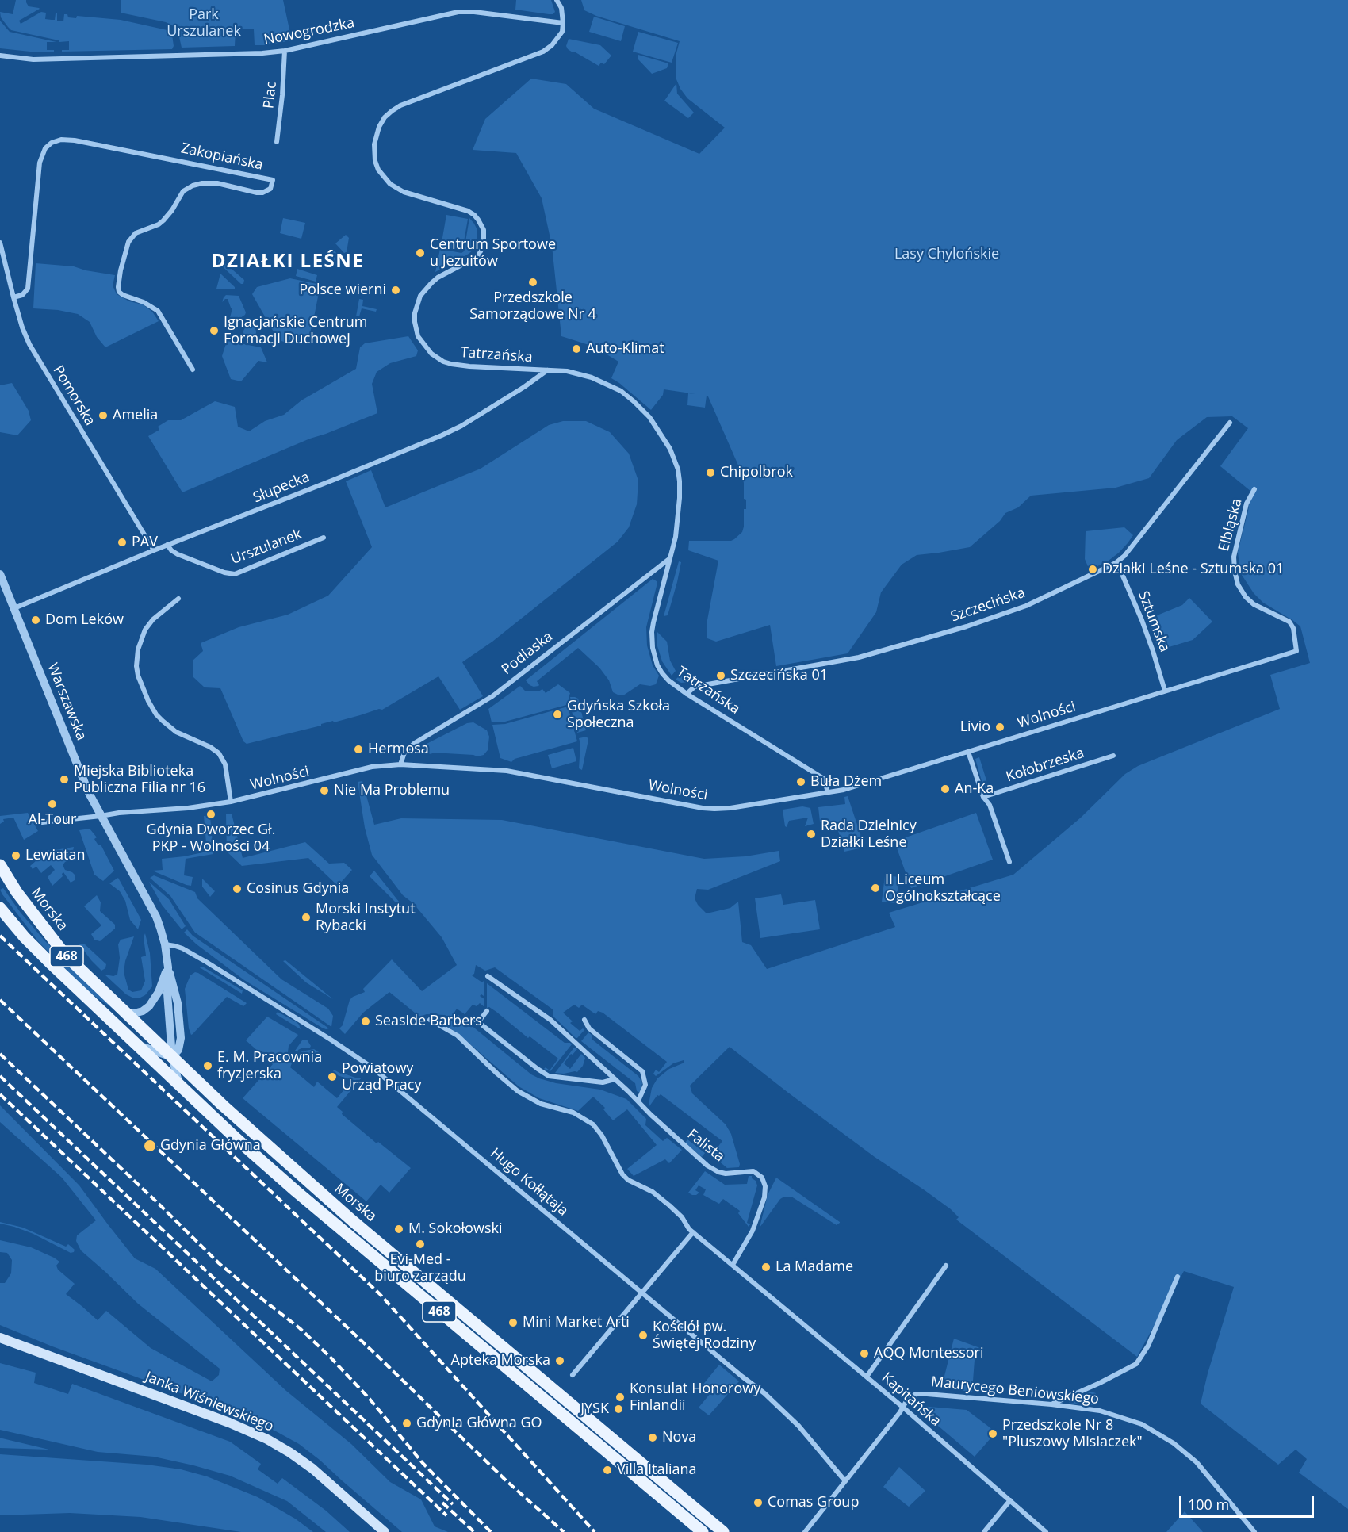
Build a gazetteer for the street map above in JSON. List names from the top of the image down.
{
  "streets": {
    "main road": ["Morska", "468", "Janka Wiśniewskiego"],
    "street": [
      "Nowogrodzka",
      "Plac",
      "Zakopiańska",
      "Tatrzańska",
      "Pomorska",
      "Słupecka",
      "Elbląska",
      "Urszulanek",
      "Szczecińska",
      "Sztumska",
      "Podlaska",
      "Warszawska",
      "Wolności",
      "Kołobrzeska",
      "Falista",
      "Hugo Kołłątaja",
      "Maurycego Beniowskiego",
      "Kapitańska"
    ]
  },
  "crossings": [
    ["Nowogrodzka", "Plac"],
    ["Nowogrodzka", "Tatrzańska"],
    ["Zakopiańska", "Pomorska"],
    ["Tatrzańska", "Słupecka"],
    ["Tatrzańska", "Szczecińska"],
    ["Tatrzańska", "Podlaska"],
    ["Tatrzańska", "Wolności"],
    ["Pomorska", "Słupecka"],
    ["Słupecka", "Urszulanek"],
    ["Słupecka", "Warszawska"],
    ["Elbląska", "Wolności"],
    ["Szczecińska", "Sztumska"],
    ["Sztumska", "Wolności"],
    ["Podlaska", "Wolności"],
    ["Warszawska", "Wolności"],
    ["Warszawska", "Morska"],
    ["Warszawska", "Hugo Kołłątaja"],
    ["Falista", "Kapitańska"],
    ["Maurycego Beniowskiego", "Kapitańska"]
  ],
  "districts": ["DZIAŁKI LEŚNE"],
  "parks": ["Park Urszulanek", "Lasy Chylońskie"],
  "places": [
    "Centrum Sportowe u Jezuitów",
    "Przedszkole Samorządowe Nr 4",
    "Polsce wierni",
    "Ignacjańskie Centrum Formacji Duchowej",
    "Auto-Klimat",
    "Amelia",
    "Chipolbrok",
    "PAV",
    "Działki Leśne - Sztumska 01",
    "Dom Leków",
    "Szczecińska 01",
    "Gdyńska Szkoła Społeczna",
    "Livio",
    "Hermosa",
    "Miejska Biblioteka Publiczna Filia nr 16",
    "Buła Dżem",
    "An-Ka",
    "Nie Ma Problemu",
    "Al-Tour",
    "Gdynia Dworzec Gł. PKP - Wolności 04",
    "Rada Dzielnicy Działki Leśne",
    "Lewiatan",
    "II Liceum Ogólnokształcące",
    "Cosinus Gdynia",
    "Morski Instytut Rybacki",
    "Seaside Barbers",
    "E. M. Pracownia fryzjerska",
    "Powiatowy Urząd Pracy",
    "Gdynia Główna",
    "M. Sokołowski",
    "Evi-Med - biuro zarządu",
    "La Madame",
    "Mini Market Arti",
    "Kościół pw. Świętej Rodziny",
    "AQQ Montessori",
    "Apteka Morska",
    "Konsulat Honorowy Finlandii",
    "JYSK",
    "Gdynia Główna GO",
    "Przedszkole Nr 8 \"Pluszowy Misiaczek\"",
    "Nova",
    "Villa Italiana",
    "Comas Group"
  ],
  "scale_bar": "100 m"
}
